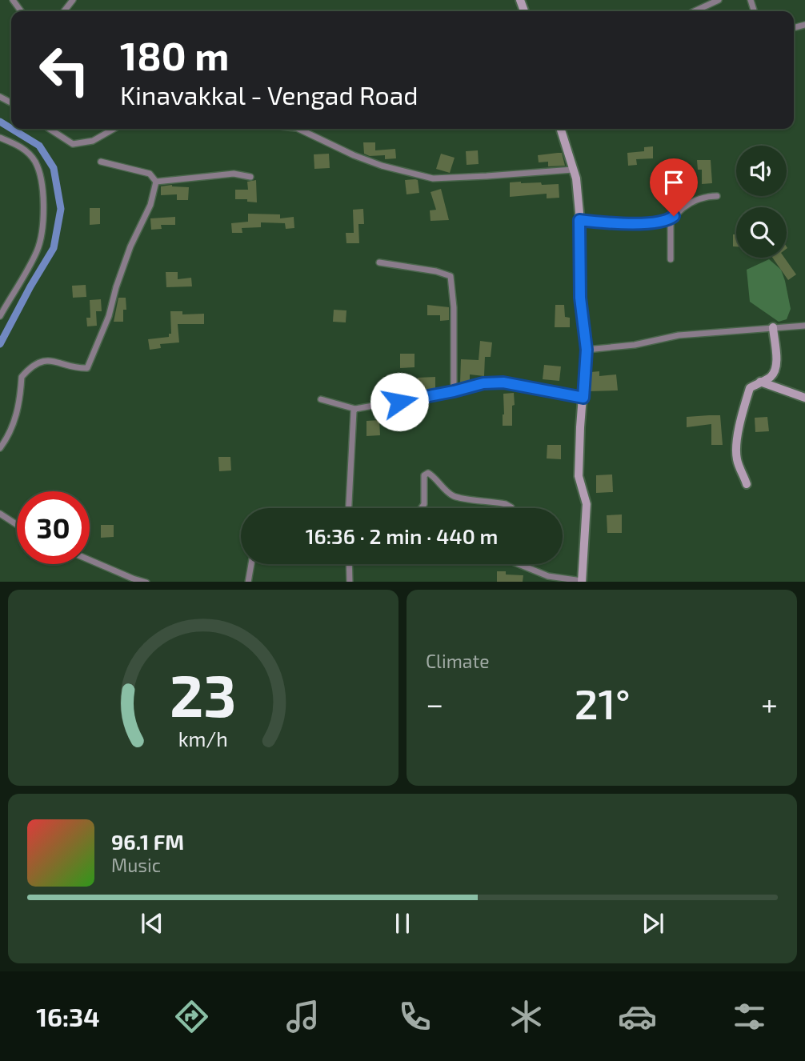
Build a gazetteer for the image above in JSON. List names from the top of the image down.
{
  "page": {
    "turn": ["180 m", "Kinavakkal - Vengad Road"],
    "limit": "30",
    "trip": "16:36 · 2 min · 440 m",
    "tile": "Climate",
    "heat": ["−", "21°", "+"],
    "song": ["96.1 FM", "Music"],
    "tabs": "16:34",
    "gauge": ["23", "km/h"]
  }
}
